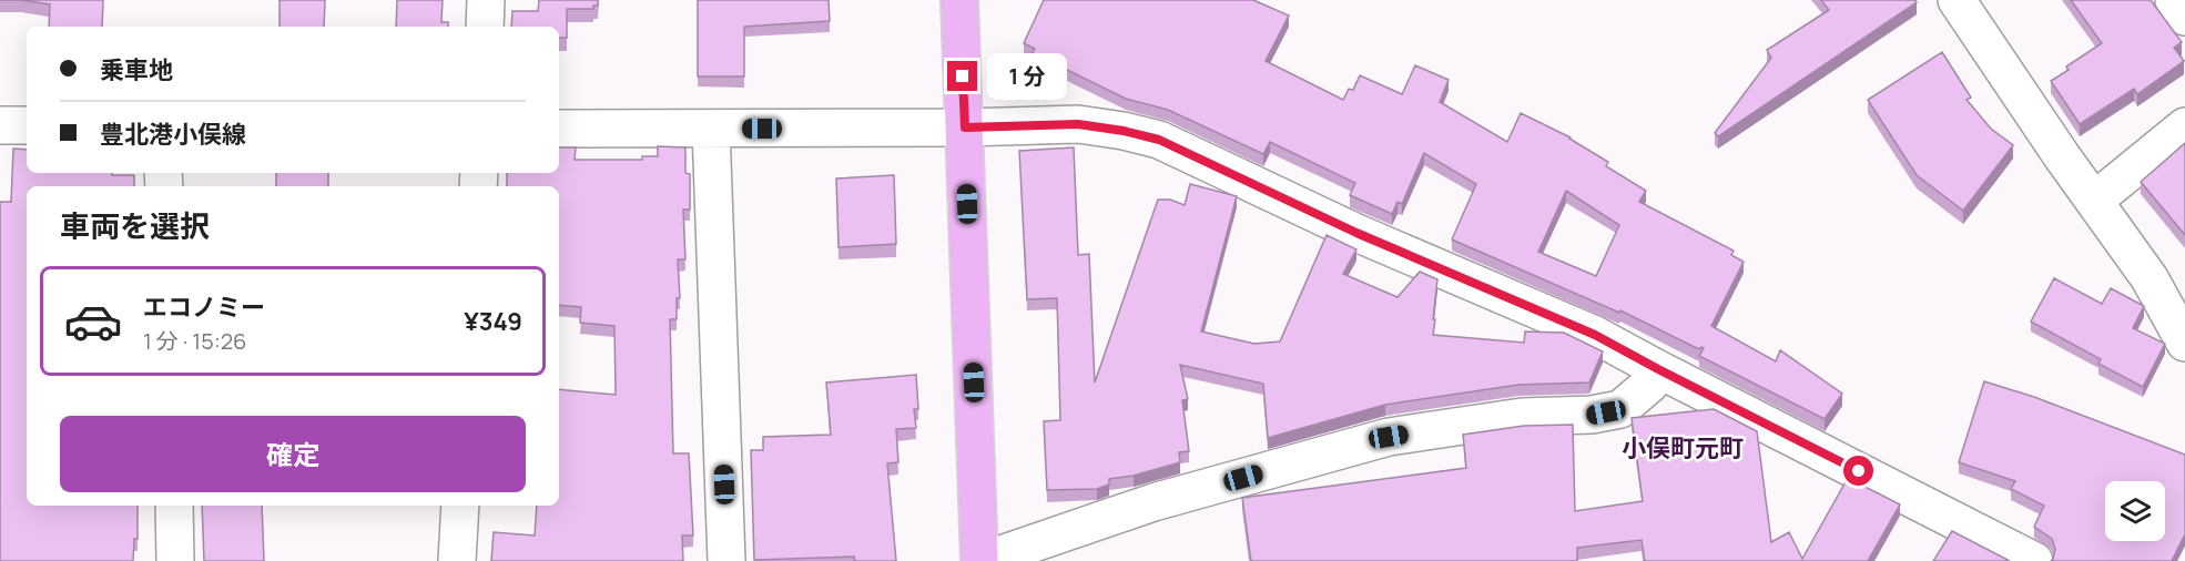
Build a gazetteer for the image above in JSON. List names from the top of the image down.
{
  "districts": ["小俣町元町"],
  "page": {
    "banner": ["乗車地", "豊北港小俣線"],
    "bubble": "1 分",
    "heading": "車両を選択",
    "list": [
      {
        "name": "エコノミー",
        "note": "1 分 · 15:26",
        "value": "¥349"
      }
    ],
    "buttons": "確定"
  }
}
